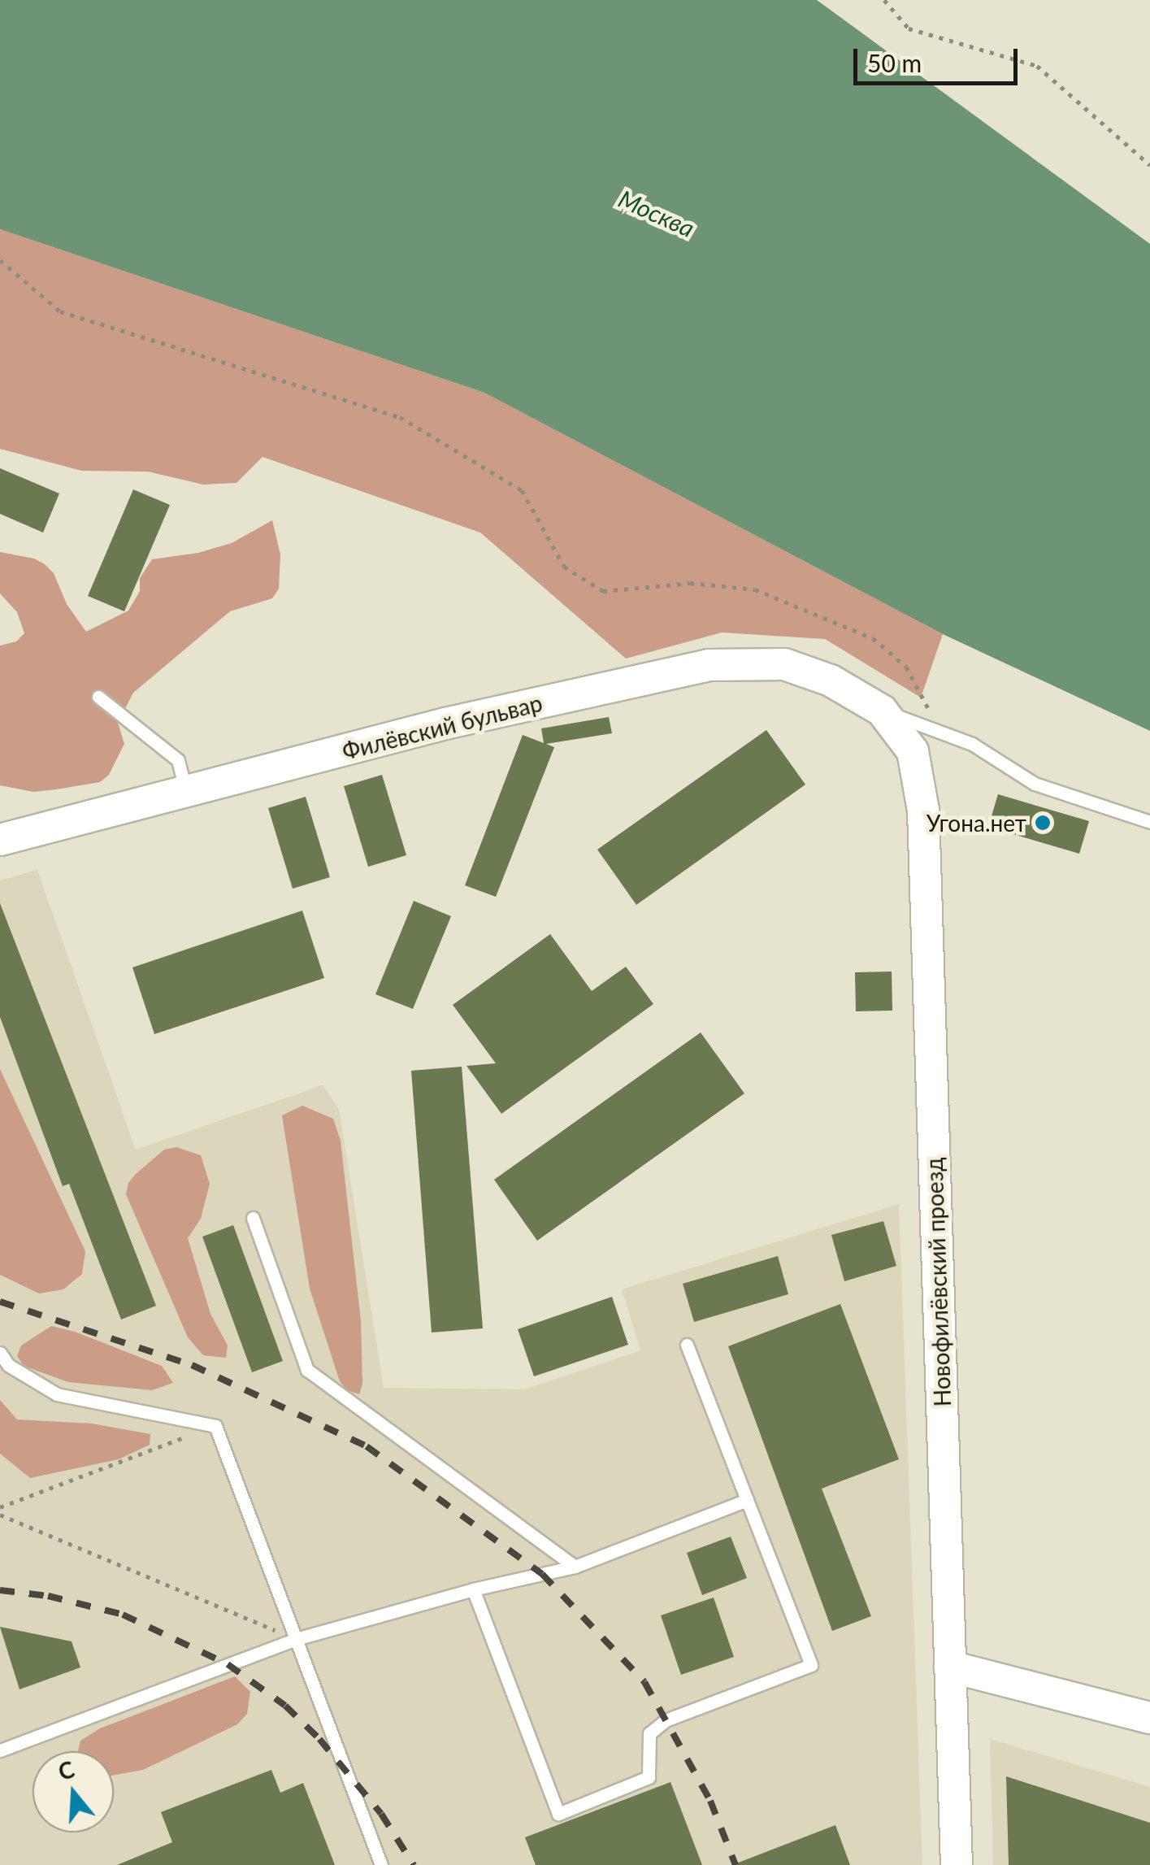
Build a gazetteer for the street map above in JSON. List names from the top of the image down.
{
  "streets": {
    "street": ["Филёвский бульвар", "Новофилёвский проезд"]
  },
  "crossings": [
    ["Филёвский бульвар", "Новофилёвский проезд"]
  ],
  "water": ["Москва"],
  "places": ["Угона.нет"],
  "scale_bar": "50 m",
  "north": "top"
}
